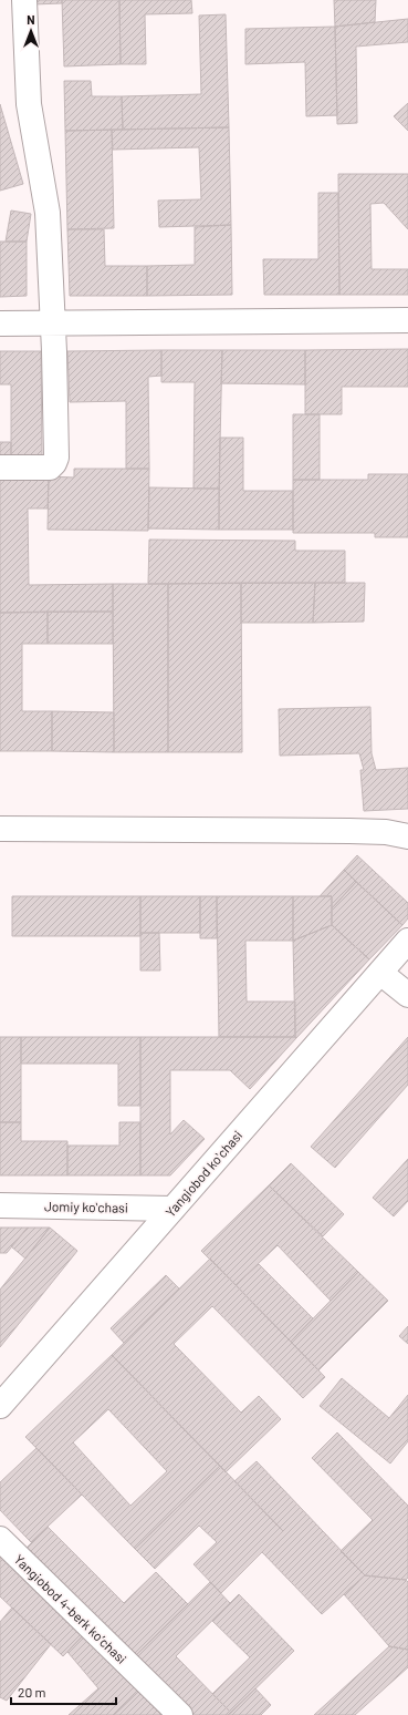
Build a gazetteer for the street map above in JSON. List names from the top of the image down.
{
  "streets": {
    "street": ["Yangiobod koʻchasi", "Jomiy koʻchasi", "Yangiobod 4-berk koʼchasi"]
  },
  "crossings": [
    ["Yangiobod koʻchasi", "Jomiy koʻchasi"]
  ],
  "scale_bar": "20 m",
  "north": "top"
}
